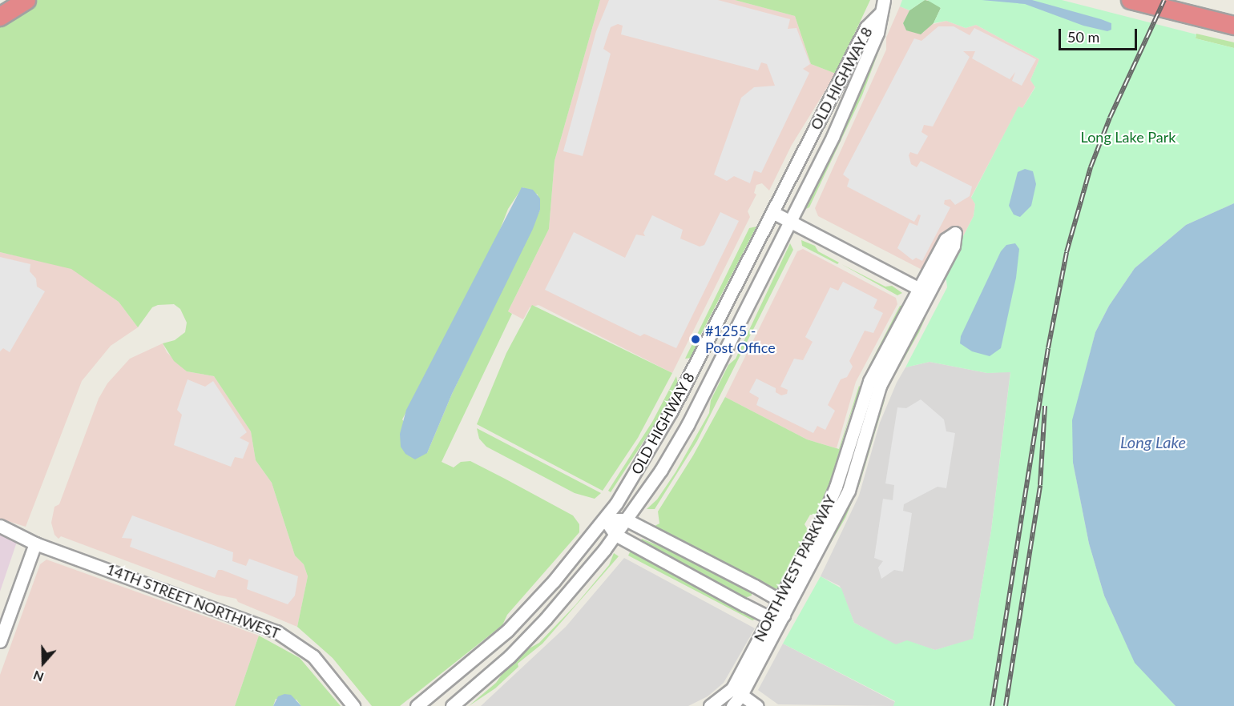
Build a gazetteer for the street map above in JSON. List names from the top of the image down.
{
  "streets": {
    "street": ["OLD HIGHWAY 8", "NORTHWEST PARKWAY", "14TH STREET NORTHWEST"]
  },
  "water": ["Long Lake"],
  "parks": ["Long Lake Park"],
  "places": ["#1255 - Post Office"],
  "scale_bar": "50 m",
  "north": "bottom"
}
